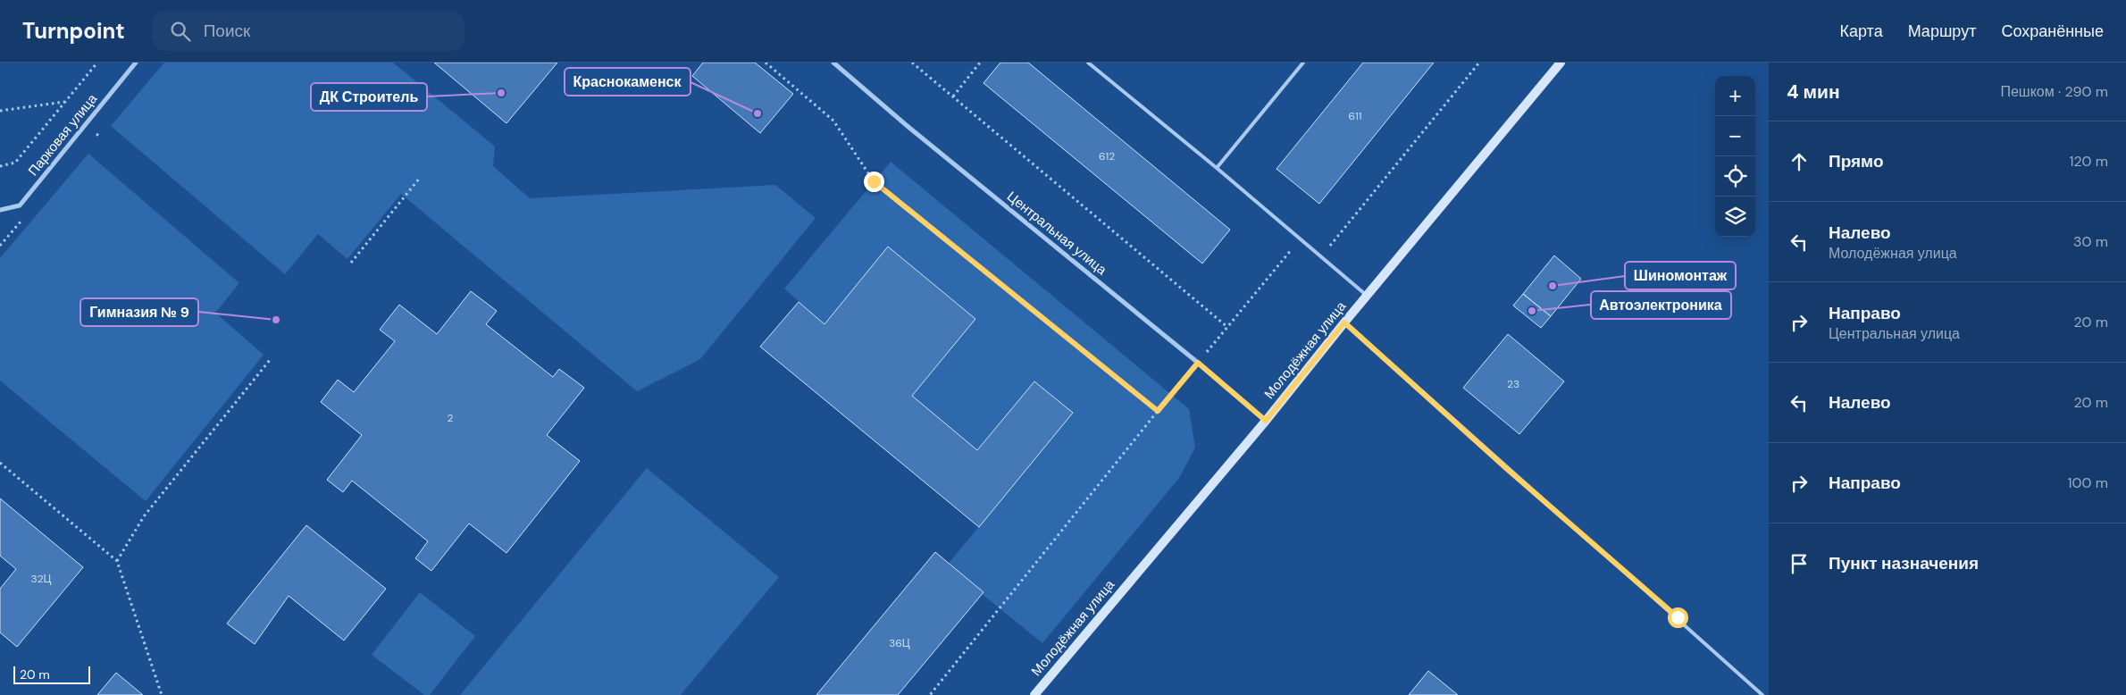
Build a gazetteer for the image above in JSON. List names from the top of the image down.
{
  "streets": {
    "street": ["Парковая улица", "Центральная улица", "Молодёжная улица"]
  },
  "crossings": [
    ["Центральная улица", "Молодёжная улица"]
  ],
  "places": [
    "ДК Строитель",
    "Краснокаменск",
    "Шиномонтаж",
    "Автоэлектроника",
    "Гимназия № 9"
  ],
  "house_numbers": [
    "611",
    "612",
    "23",
    "2",
    "32Ц",
    "36Ц"
  ],
  "scale_bar": "20 m",
  "page": {
    "header": "Turnpoint",
    "search": "Поиск",
    "nav": ["Карта", "Маршрут", "Сохранённые"],
    "heading": ["4 мин", "Пешком · 290 m"],
    "map_buttons": ["+", "−"],
    "list": [
      ["Прямо", "120 m"],
      ["Налево", "Молодёжная улица", "30 m"],
      ["Направо", "Центральная улица", "20 m"],
      ["Налево", "20 m"],
      ["Направо", "100 m"],
      "Пункт назначения"
    ],
    "scale": "20 m"
  }
}
